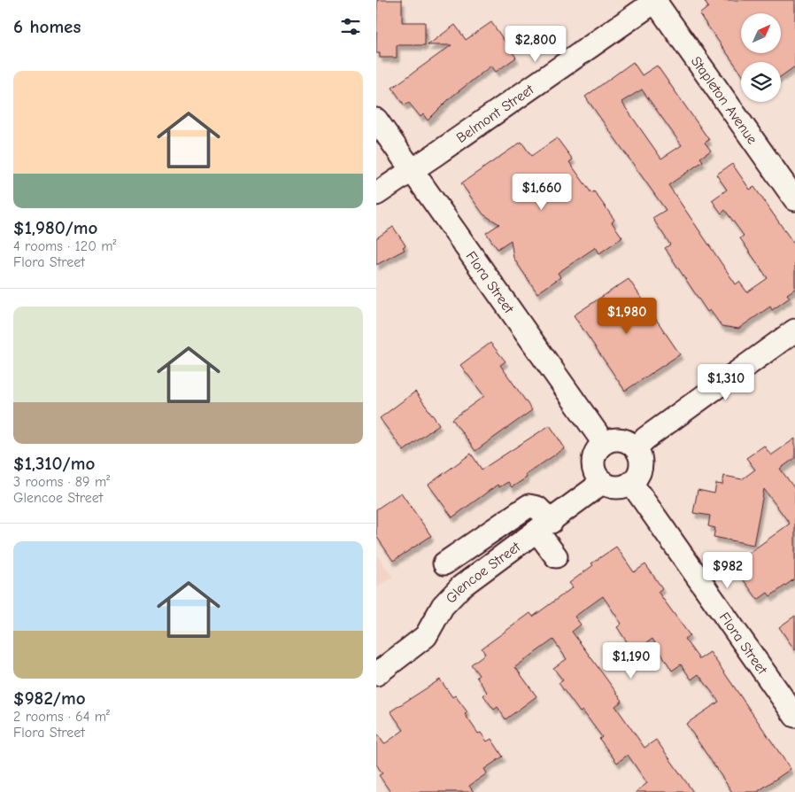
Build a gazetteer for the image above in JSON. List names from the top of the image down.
{
  "streets": {
    "street": [
      "Stapleton Avenue",
      "Belmont Street",
      "Flora Street",
      "Glencoe Street"
    ]
  },
  "crossings": [
    ["Stapleton Avenue", "Belmont Street"],
    ["Belmont Street", "Flora Street"],
    ["Flora Street", "Glencoe Street"]
  ],
  "north": "top right",
  "page": {
    "heading": "6 homes",
    "price": [
      "$2,800",
      "$1,660",
      "$1,980",
      "$1,310",
      "$982",
      "$1,190"
    ],
    "list": [
      {
        "name": "$1,980/mo",
        "note": "4 rooms · 120 m² · Flora Street"
      },
      {
        "name": "$1,310/mo",
        "note": "3 rooms · 89 m² · Glencoe Street"
      },
      {
        "name": "$982/mo",
        "note": "2 rooms · 64 m² · Flora Street"
      }
    ]
  }
}
